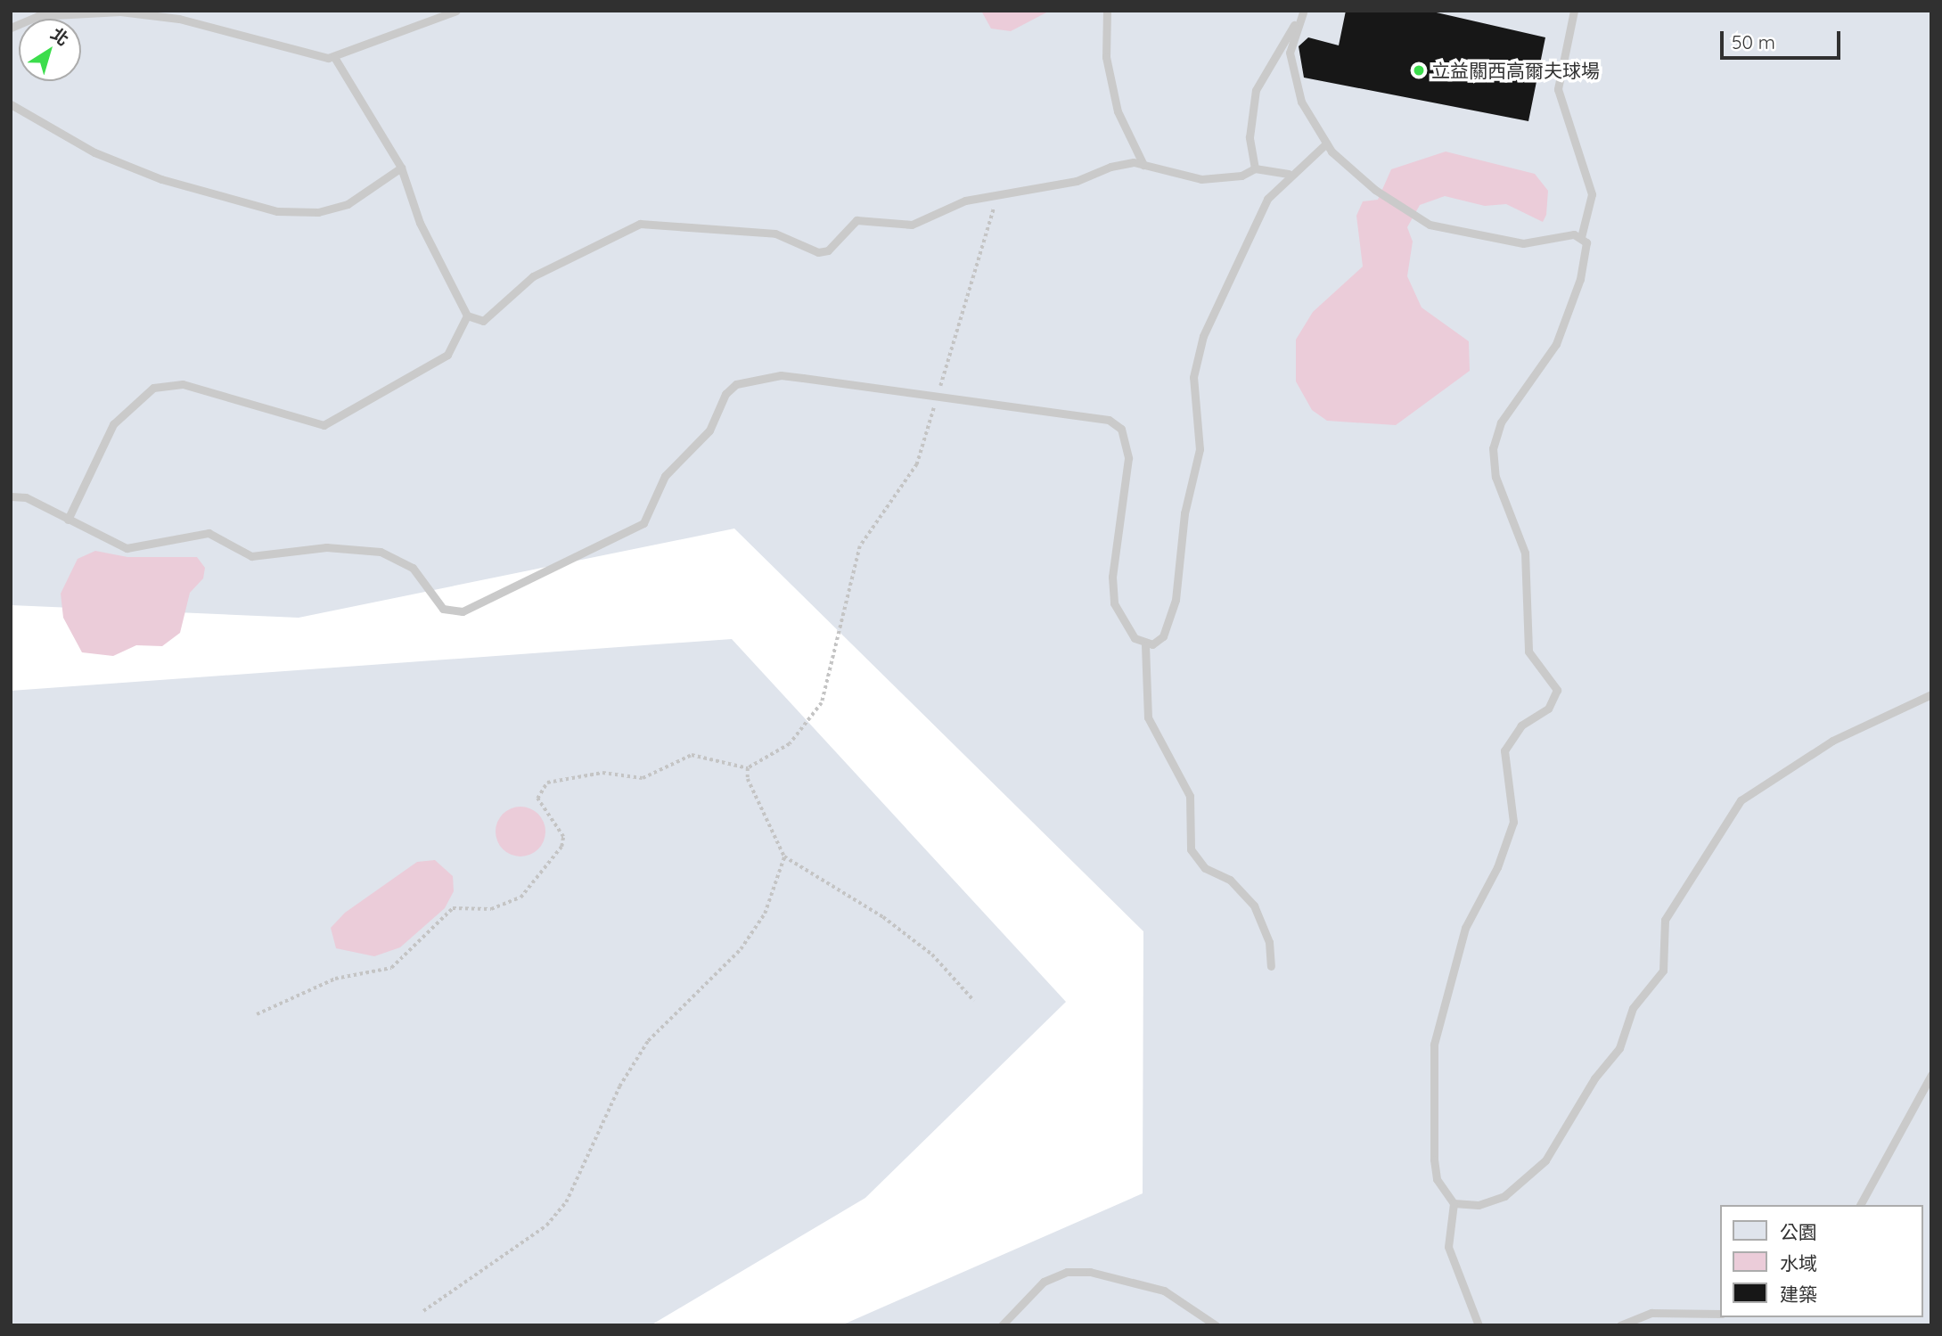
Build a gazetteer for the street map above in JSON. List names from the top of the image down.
{
  "places": ["立益關西高爾夫球場"],
  "legend": ["公園", "水域", "建築"],
  "scale_bar": "50 m",
  "north": "top right"
}
